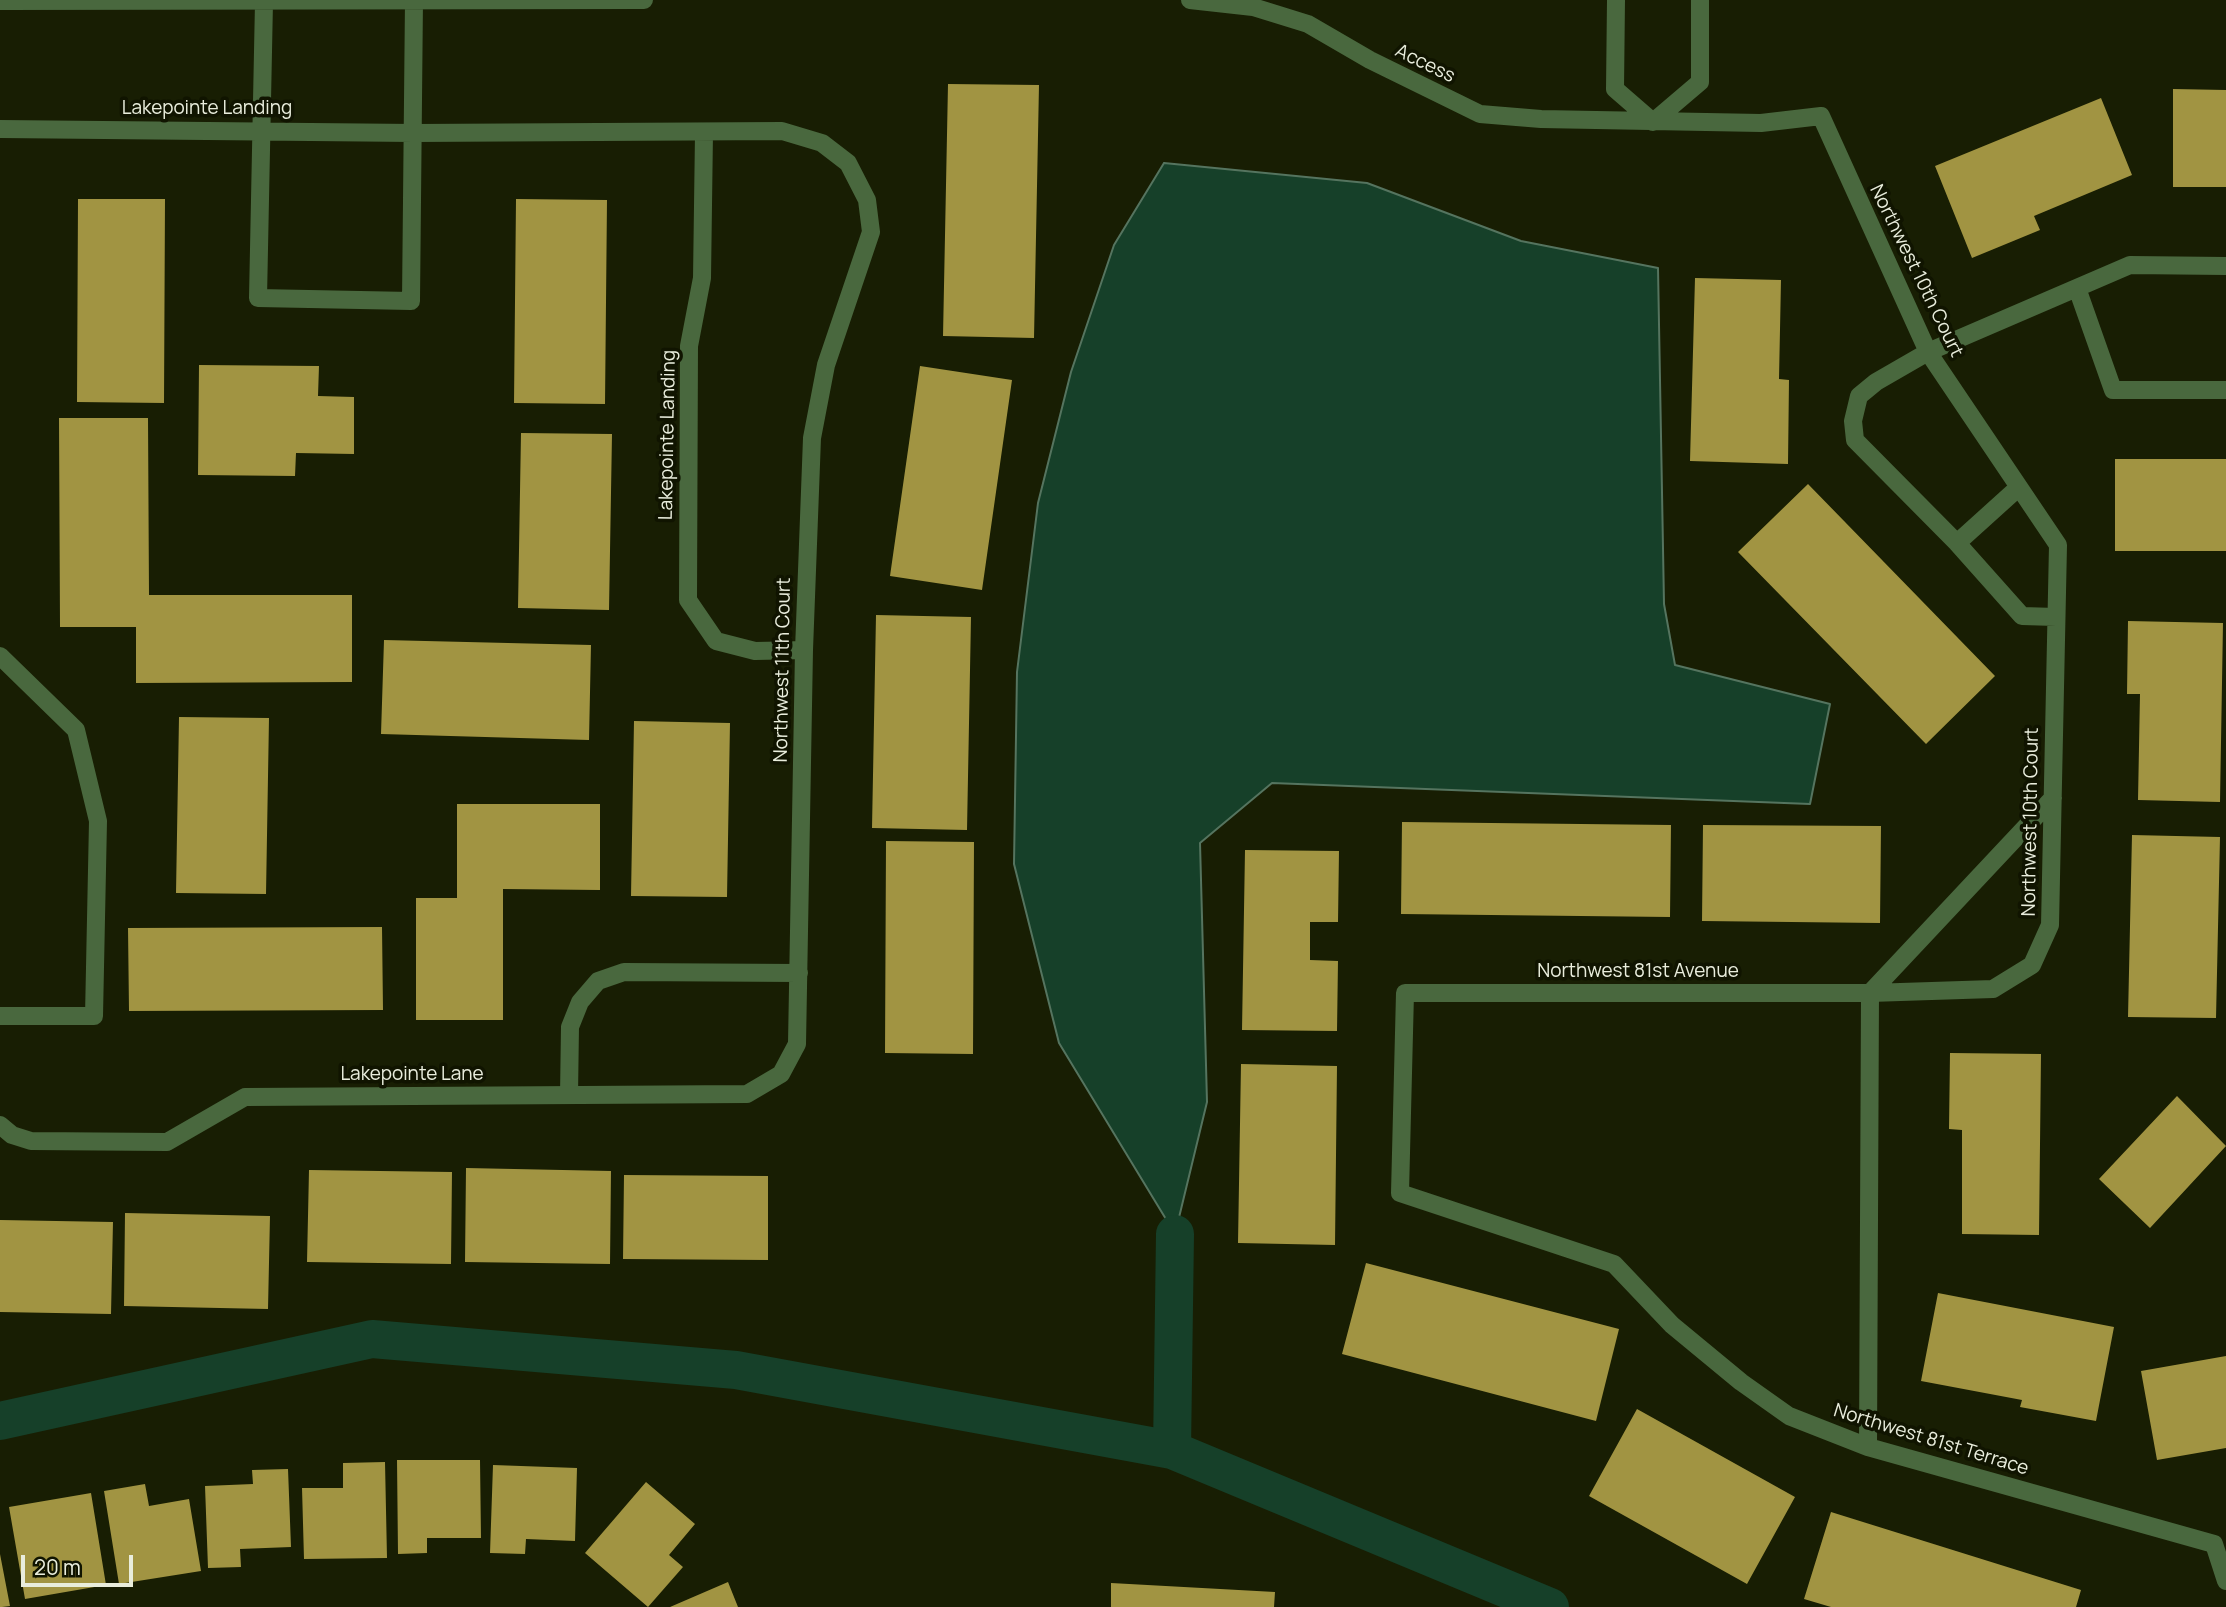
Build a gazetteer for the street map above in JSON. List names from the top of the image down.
{
  "streets": {
    "street": [
      "Access",
      "Lakepointe Landing",
      "Northwest 10th Court",
      "Northwest 11th Court",
      "Northwest 81st Avenue",
      "Lakepointe Lane",
      "Northwest 81st Terrace"
    ]
  },
  "crossings": [
    ["Access", "Northwest 10th Court"],
    ["Lakepointe Landing", "Northwest 11th Court"],
    ["Northwest 10th Court", "Northwest 81st Avenue"],
    ["Northwest 11th Court", "Lakepointe Lane"],
    ["Northwest 81st Avenue", "Northwest 81st Terrace"]
  ],
  "scale_bar": "20 m"
}
